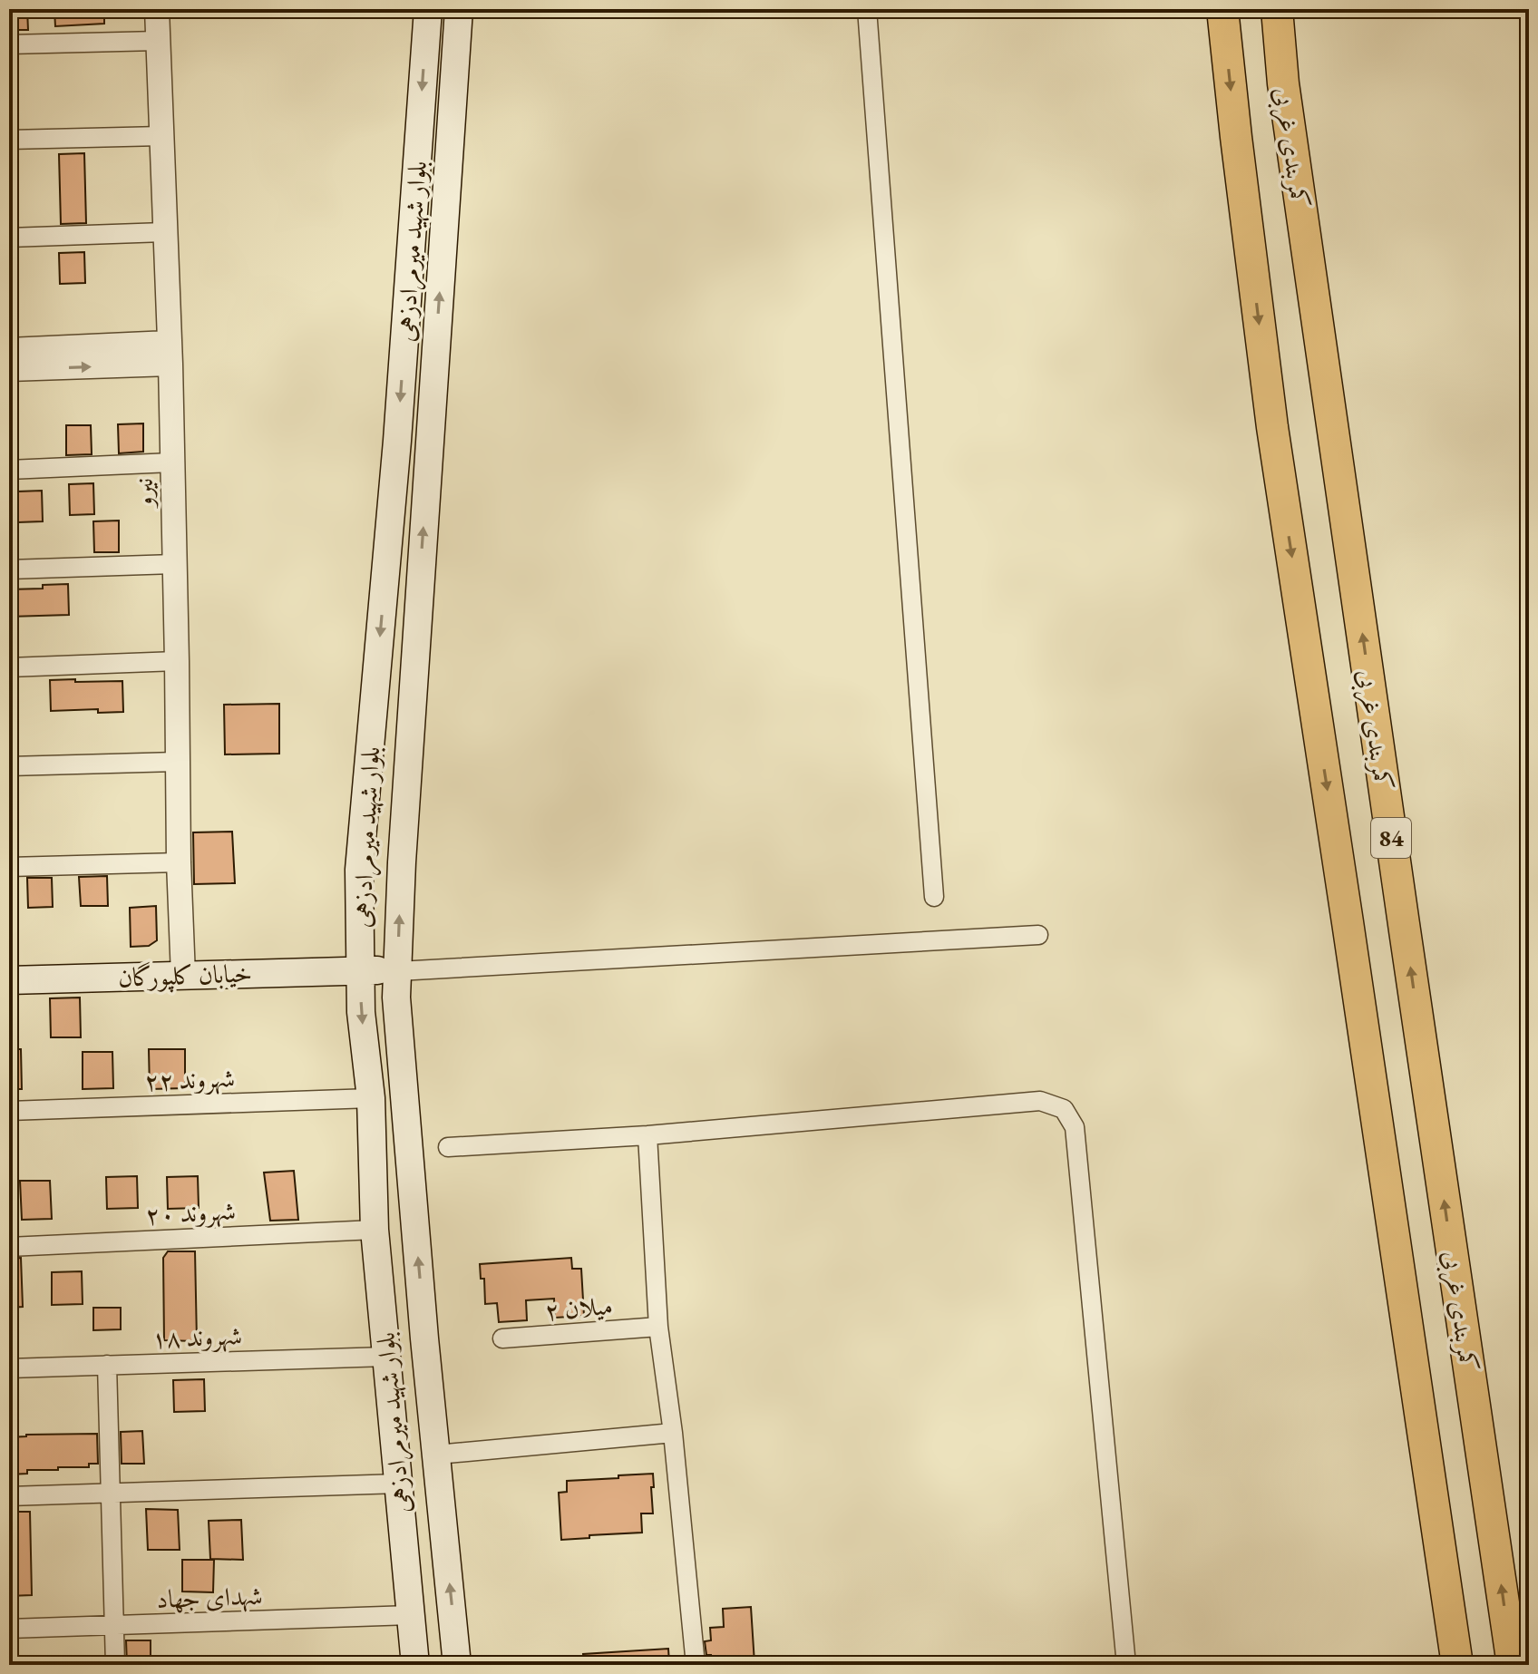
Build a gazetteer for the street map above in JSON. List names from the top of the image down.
{
  "streets": {
    "highway": ["کمربندی غربی", "84"],
    "main road": ["بلوار شهید میرمرادزهی", "خیابان کلپورگان"],
    "street": [
      "نیرو",
      "شهروند ۲۲",
      "شهروند ۲۰",
      "میلان ۲",
      "شهروند ۱۸",
      "شهدای جهاد"
    ]
  },
  "crossings": [
    ["بلوار شهید میرمرادزهی", "خیابان کلپورگان"],
    ["بلوار شهید میرمرادزهی", "شهروند ۲۲"],
    ["بلوار شهید میرمرادزهی", "شهروند ۲۰"],
    ["بلوار شهید میرمرادزهی", "شهروند ۱۸"],
    ["بلوار شهید میرمرادزهی", "شهدای جهاد"],
    ["نیرو", "خیابان کلپورگان"]
  ]
}
